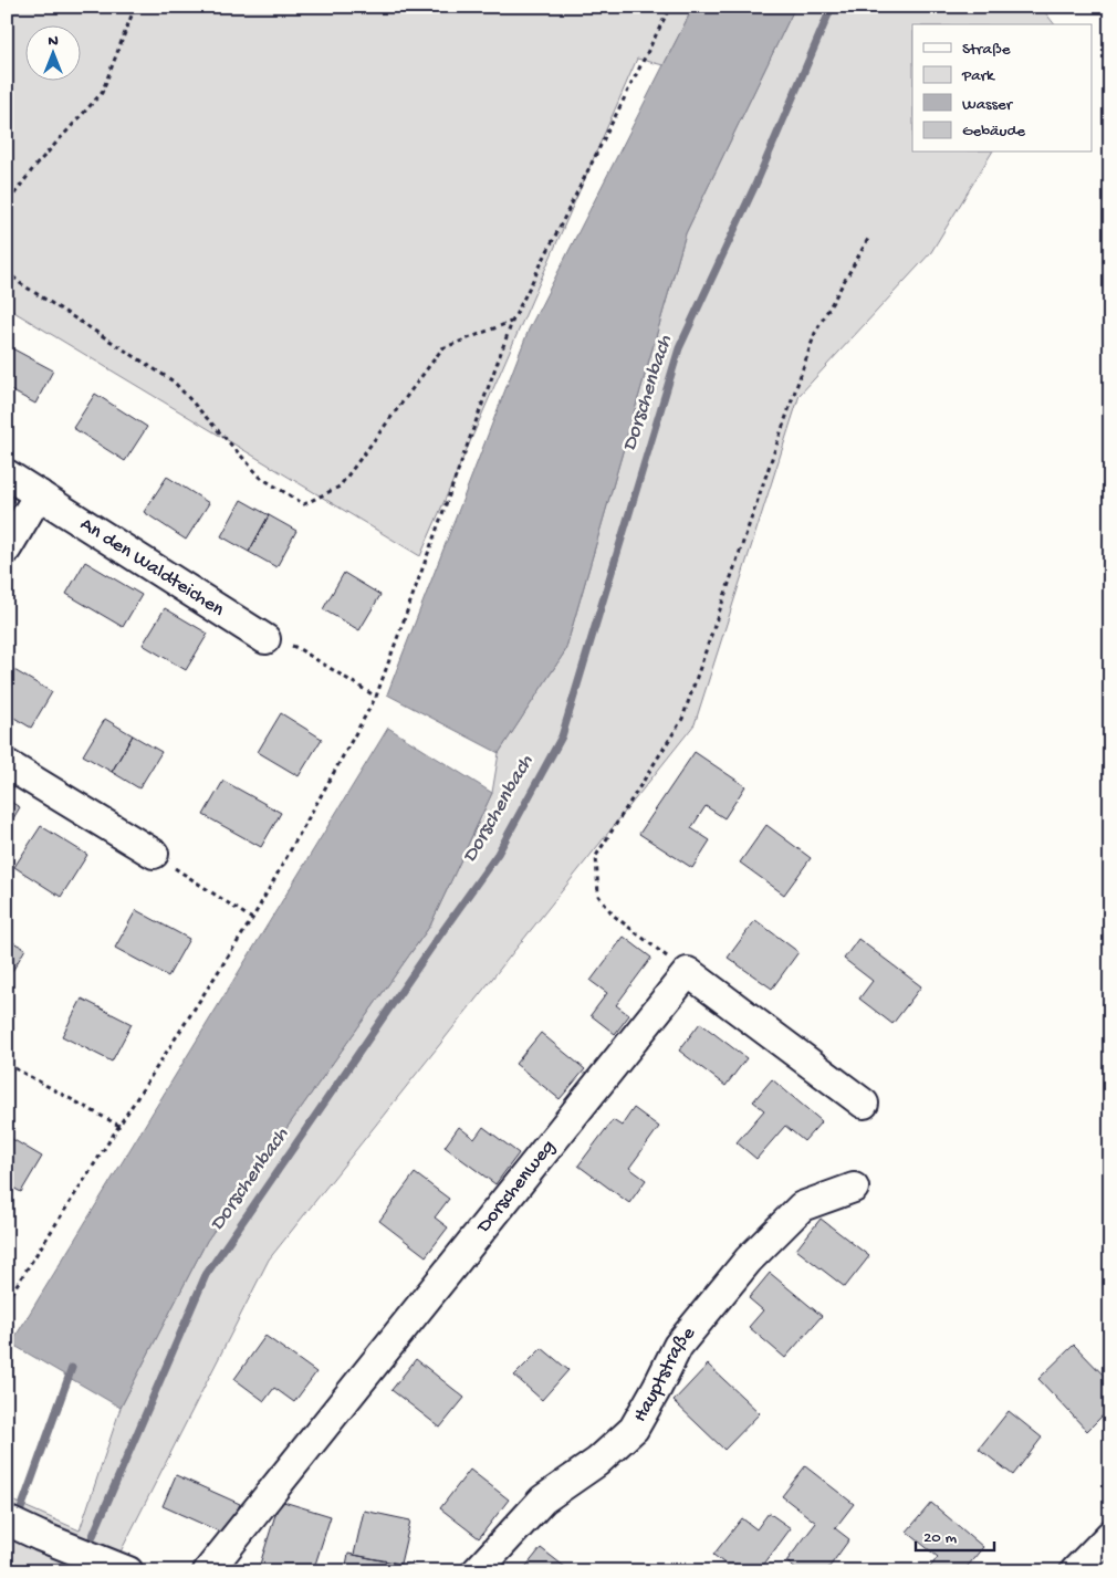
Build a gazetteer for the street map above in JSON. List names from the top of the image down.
{
  "streets": {
    "street": ["An den Waldteichen", "Dorschenweg", "Hauptstraße"]
  },
  "water": ["Dorschenbach"],
  "legend": [
    "Straße",
    "Park",
    "Wasser",
    "Gebäude"
  ],
  "scale_bar": "20 m",
  "north": "top"
}
